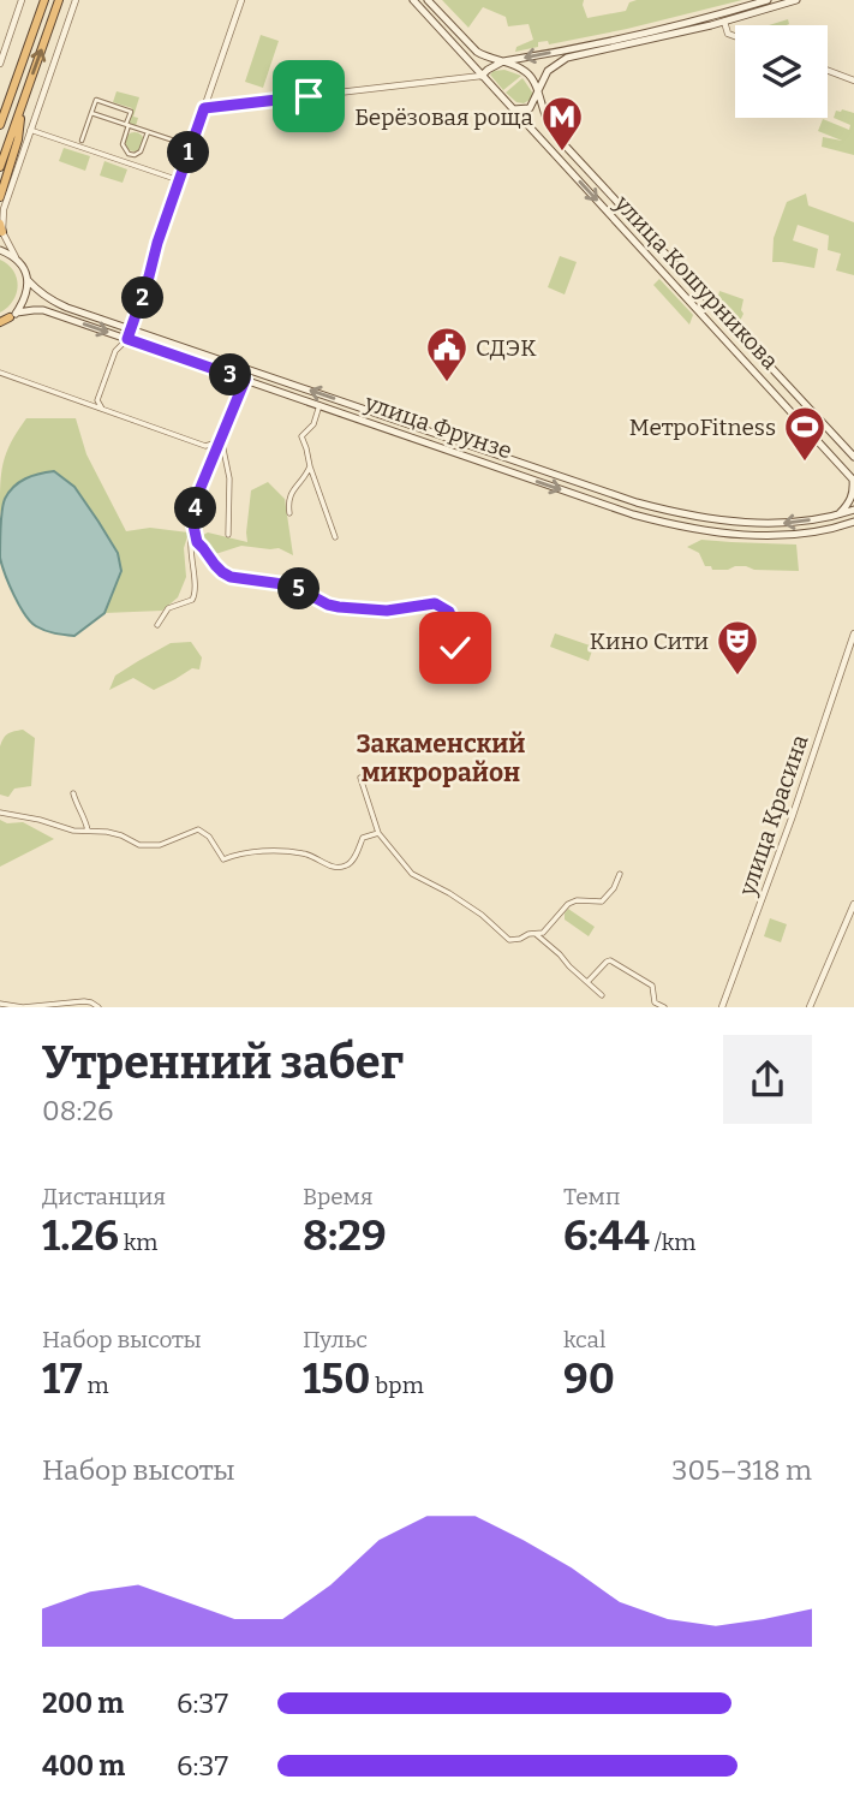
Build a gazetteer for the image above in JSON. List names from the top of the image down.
{
  "streets": {
    "main road": ["улица Кошурникова", "улица Фрунзе"],
    "street": ["улица Красина"]
  },
  "districts": ["Закаменский микрорайон"],
  "places": {
    "metro station": ["Берёзовая роща"],
    "public building": ["СДЭК"],
    "sports": ["МетроFitness"],
    "theatre": ["Кино Сити"]
  },
  "page": {
    "pins": [
      "1",
      "2",
      "3",
      "4",
      "5"
    ],
    "heading": ["Утренний забег", "08:26"],
    "stats": [
      ["Дистанция", "1.26 km"],
      ["Время", "8:29"],
      ["Темп", "6:44 /km"],
      ["Набор высоты", "17 m"],
      ["Пульс", "150 bpm"],
      ["kcal", "90"]
    ],
    "chart": ["Набор высоты", "305–318 m"],
    "list": [
      {
        "name": "200 m",
        "note": "6:37"
      },
      {
        "name": "400 m",
        "note": "6:37"
      }
    ]
  }
}
